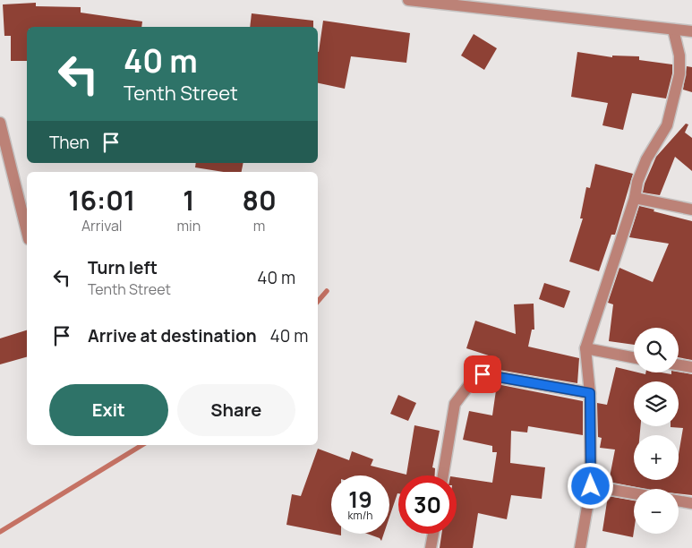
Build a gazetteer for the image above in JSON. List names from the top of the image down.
{
  "page": {
    "turn": ["40 m", "Tenth Street"],
    "then": "Then",
    "eta": [
      "16:01",
      "Arrival",
      "1",
      "min",
      "80",
      "m"
    ],
    "list": [
      {
        "name": "Turn left",
        "note": "Tenth Street",
        "value": "40 m"
      },
      {
        "name": "Arrive at destination",
        "value": "40 m"
      }
    ],
    "map_buttons": ["+", "−"],
    "buttons": ["Exit", "Share"],
    "speed": "19 km/h",
    "limit": "30"
  }
}
